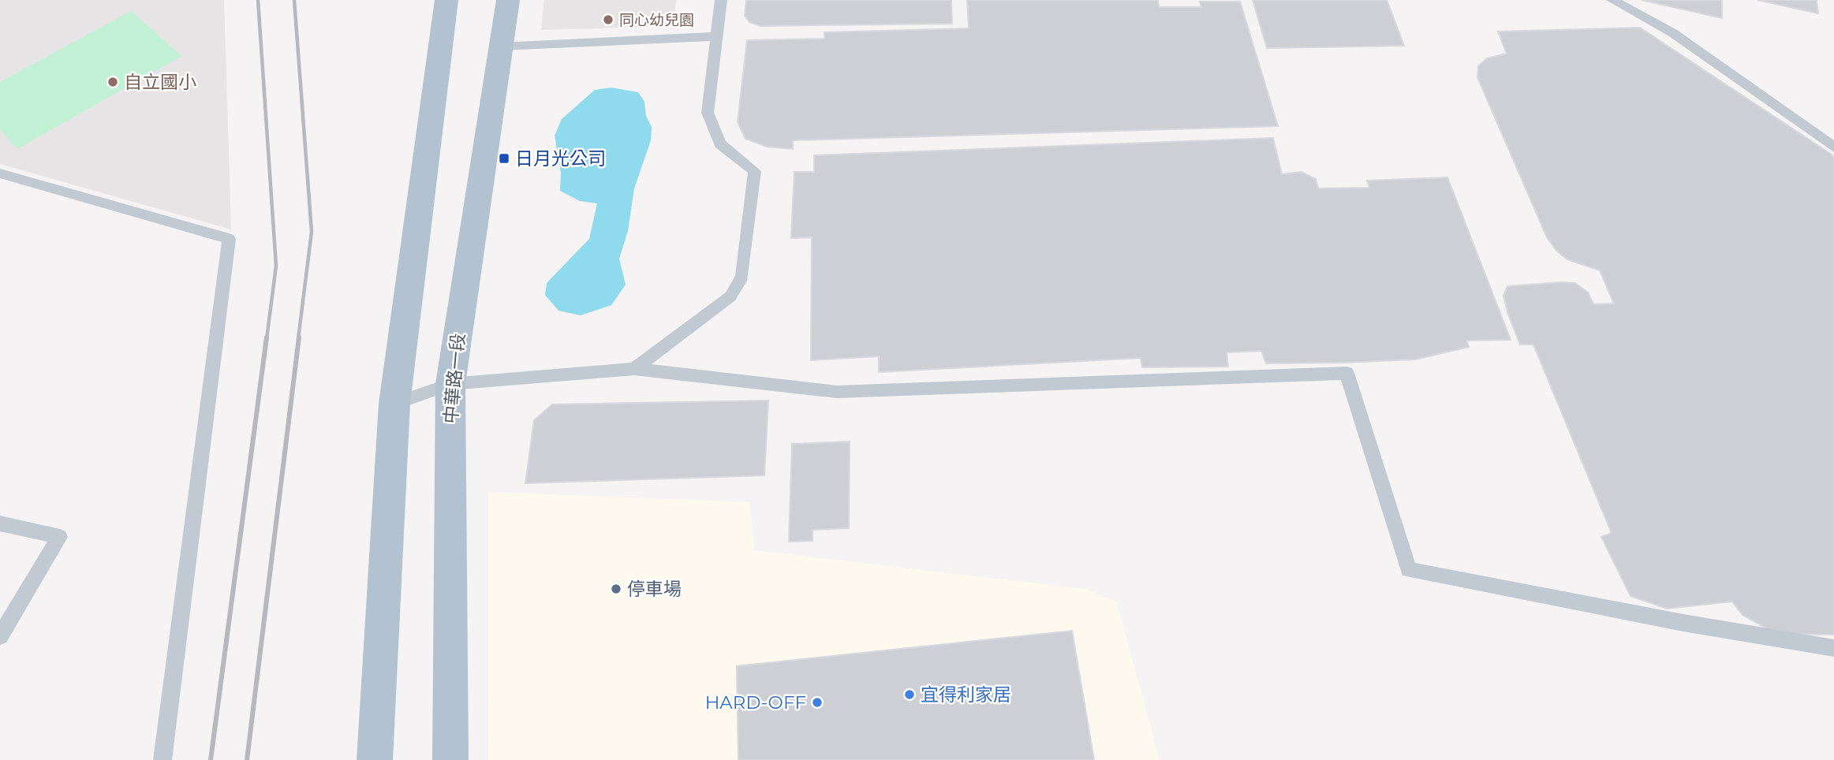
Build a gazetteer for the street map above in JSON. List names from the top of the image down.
{
  "streets": {
    "main road": ["中華路一段"]
  },
  "places": {
    "other": [
      "同心幼兒園",
      "自立國小",
      "停車場",
      "宜得利家居",
      "HARD-OFF"
    ],
    "transit": ["日月光公司"]
  }
}
